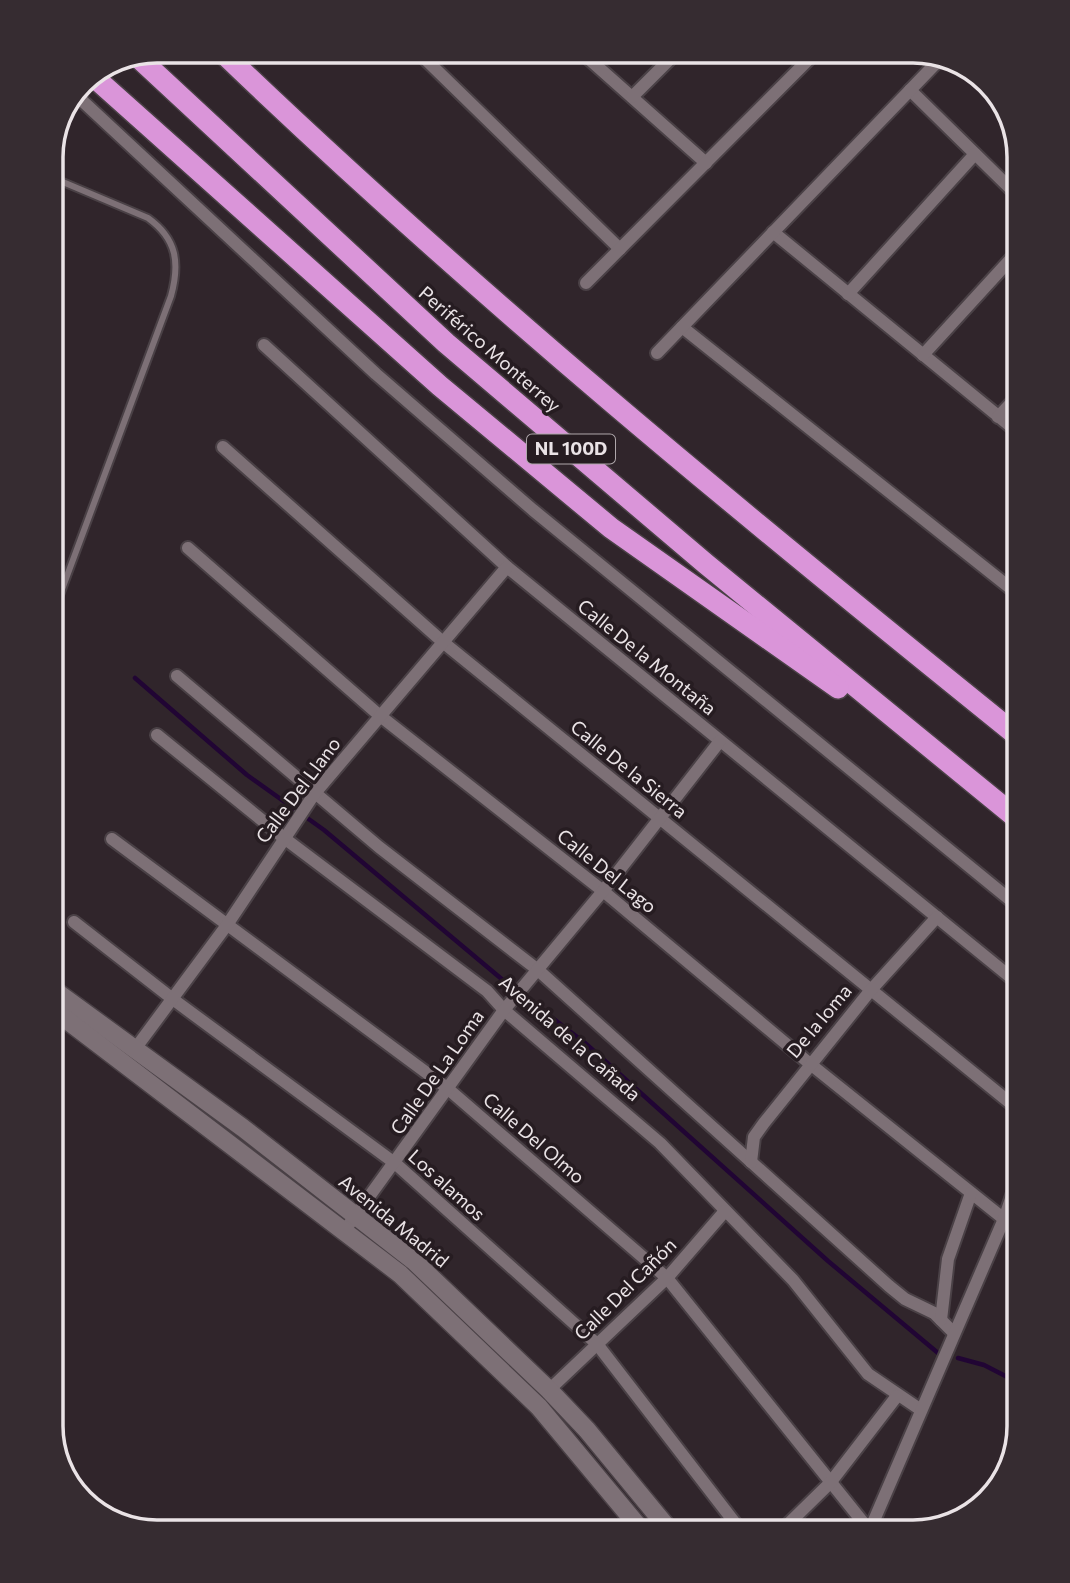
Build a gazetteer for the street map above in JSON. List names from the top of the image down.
{
  "streets": {
    "highway": ["Periférico Monterrey", "NL 100D"],
    "street": [
      "Calle De la Montaña",
      "Calle De la Sierra",
      "Calle Del Llano",
      "Calle Del Lago",
      "De la loma",
      "Avenida de la Cañada",
      "Calle De La Loma",
      "Calle Del Olmo",
      "Los alamos",
      "Avenida Madrid",
      "Calle Del Cañón"
    ]
  },
  "crossings": [
    ["Calle De la Montaña", "Calle Del Llano"],
    ["Calle De la Montaña", "De la loma"],
    ["Calle De la Montaña", "Calle De La Loma"],
    ["Calle De la Sierra", "Calle Del Llano"],
    ["Calle De la Sierra", "De la loma"],
    ["Calle De la Sierra", "Calle De La Loma"],
    ["Calle Del Llano", "Calle Del Lago"],
    ["Calle Del Llano", "Avenida de la Cañada"],
    ["Calle Del Llano", "Calle Del Olmo"],
    ["Calle Del Llano", "Los alamos"],
    ["Calle Del Llano", "Avenida Madrid"],
    ["Calle Del Lago", "De la loma"],
    ["Calle Del Lago", "Calle De La Loma"],
    ["De la loma", "Avenida de la Cañada"],
    ["Avenida de la Cañada", "Calle De La Loma"],
    ["Avenida de la Cañada", "Calle Del Cañón"],
    ["Calle De La Loma", "Calle Del Olmo"],
    ["Calle De La Loma", "Los alamos"],
    ["Calle De La Loma", "Avenida Madrid"],
    ["Calle Del Olmo", "Calle Del Cañón"],
    ["Los alamos", "Calle Del Cañón"],
    ["Avenida Madrid", "Calle Del Cañón"]
  ]
}
